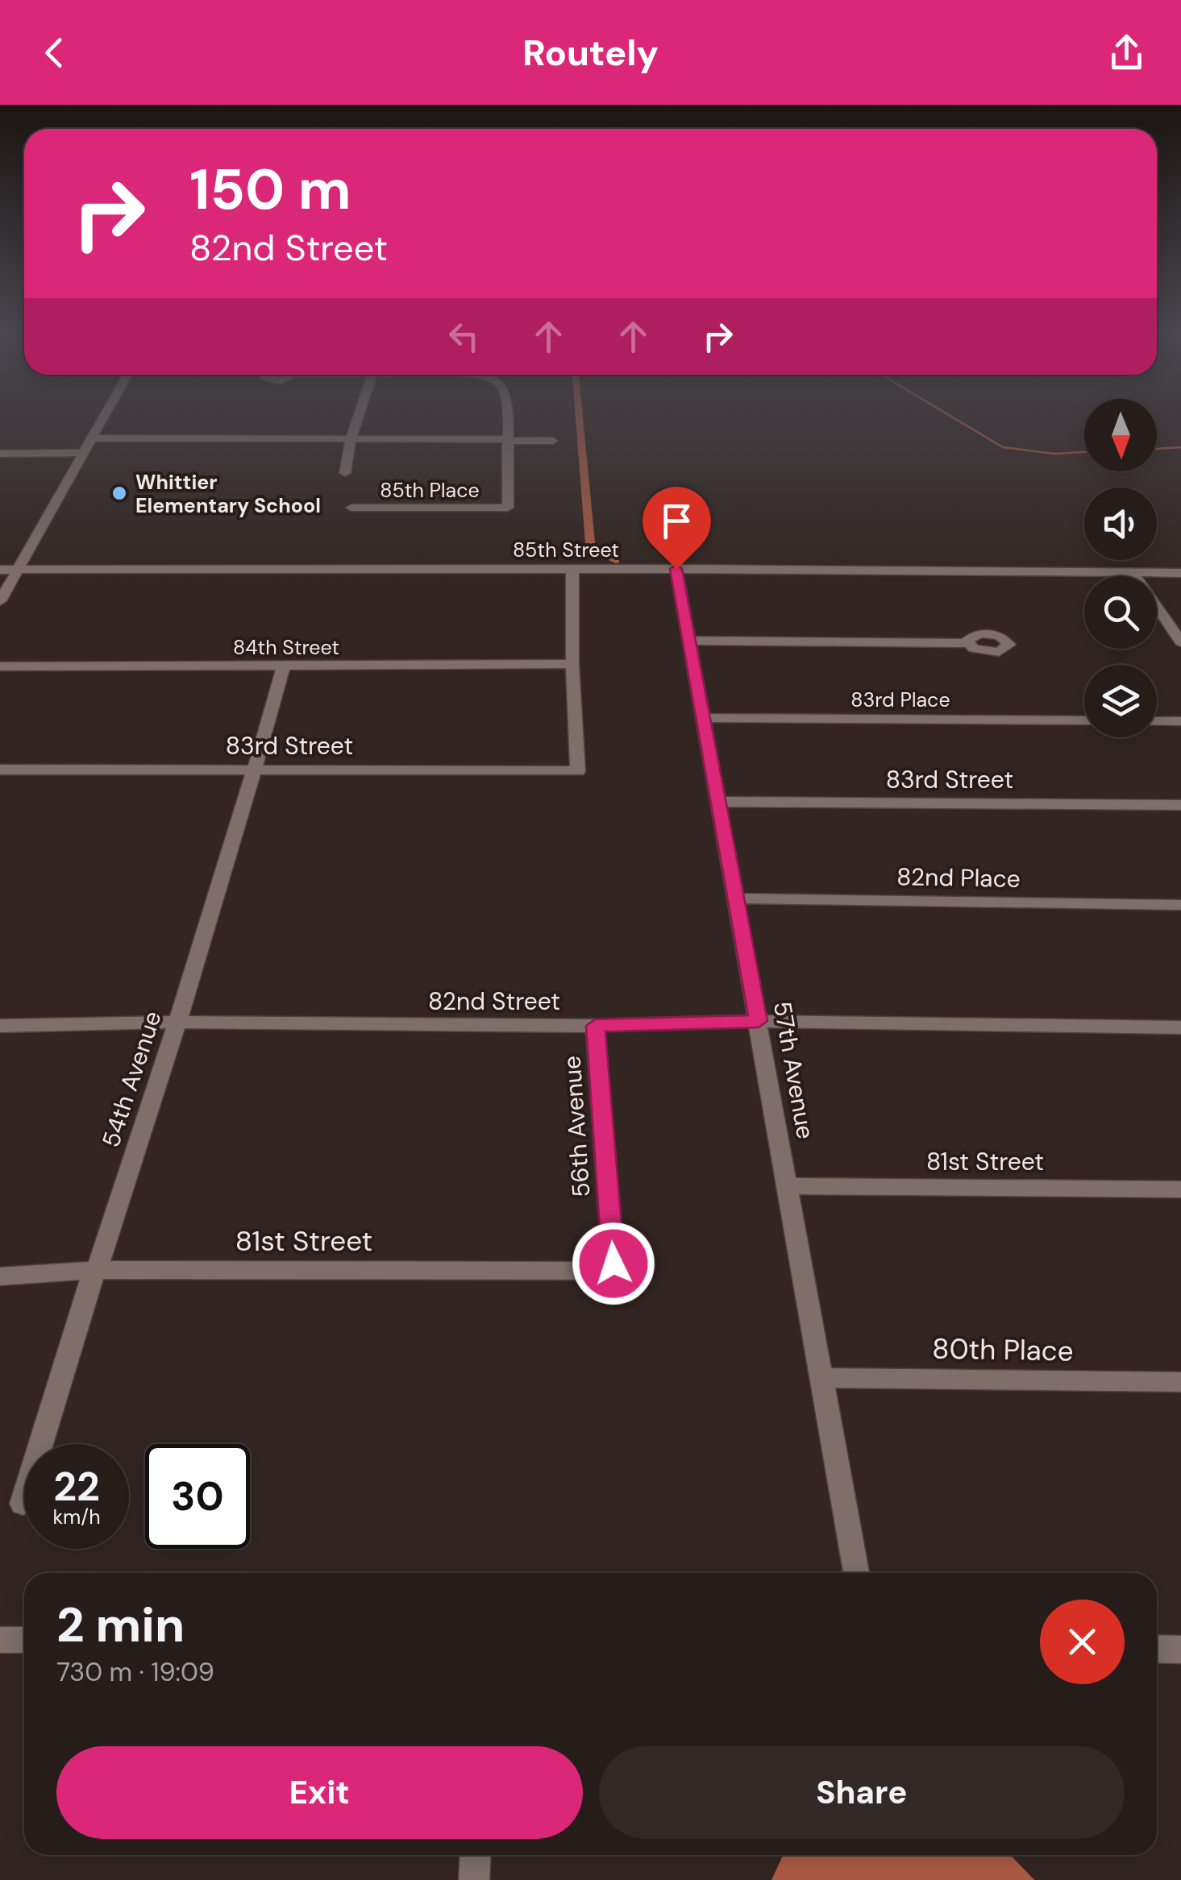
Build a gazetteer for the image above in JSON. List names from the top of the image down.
{
  "streets": {
    "street": [
      "85th Place",
      "85th Street",
      "84th Street",
      "83rd Place",
      "83rd Street",
      "82nd Place",
      "82nd Street",
      "57th Avenue",
      "54th Avenue",
      "56th Avenue",
      "81st Street",
      "80th Place"
    ]
  },
  "crossings": [
    ["85th Street", "57th Avenue"],
    ["84th Street", "83rd Street"],
    ["84th Street", "54th Avenue"],
    ["83rd Place", "57th Avenue"],
    ["83rd Street", "57th Avenue"],
    ["83rd Street", "54th Avenue"],
    ["82nd Place", "57th Avenue"],
    ["82nd Street", "57th Avenue"],
    ["82nd Street", "54th Avenue"],
    ["82nd Street", "56th Avenue"],
    ["57th Avenue", "81st Street"],
    ["57th Avenue", "80th Place"],
    ["54th Avenue", "81st Street"],
    ["56th Avenue", "81st Street"]
  ],
  "places": ["Whittier Elementary School"],
  "north": "bottom",
  "page": {
    "header": "Routely",
    "turn": ["150 m", "82nd Street"],
    "speed": "22 km/h",
    "limit": "30",
    "heading": ["2 min", "730 m · 19:09"],
    "buttons": ["Exit", "Share"]
  }
}
